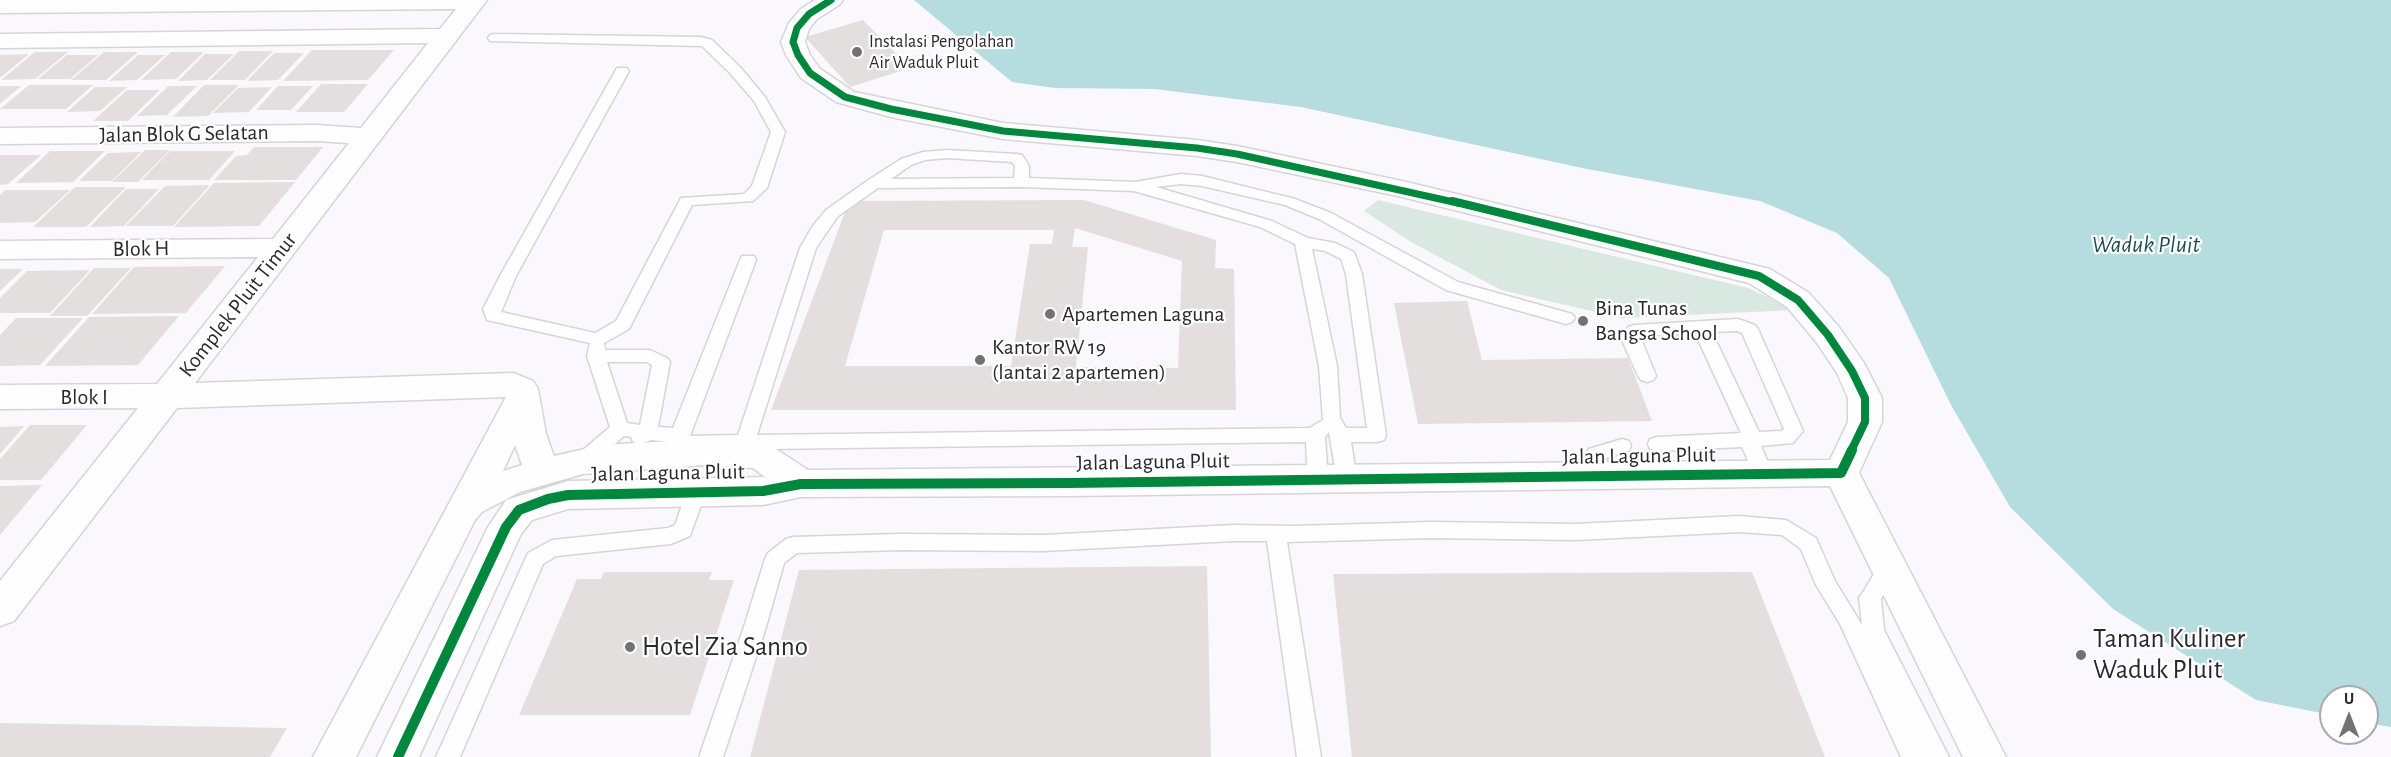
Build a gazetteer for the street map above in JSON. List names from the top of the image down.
{
  "streets": {
    "street": [
      "Jalan Blok G Selatan",
      "Blok H",
      "Komplek Pluit Timur",
      "Blok I",
      "Jalan Laguna Pluit"
    ]
  },
  "crossings": [
    ["Jalan Blok G Selatan", "Komplek Pluit Timur"],
    ["Blok H", "Komplek Pluit Timur"],
    ["Komplek Pluit Timur", "Blok I"]
  ],
  "water": ["Waduk Pluit"],
  "places": [
    "Instalasi Pengolahan Air Waduk Pluit",
    "Apartemen Laguna",
    "Bina Tunas Bangsa School",
    "Kantor RW 19 (lantai 2 apartemen)",
    "Hotel Zia Sanno",
    "Taman Kuliner Waduk Pluit"
  ],
  "north": "top"
}
